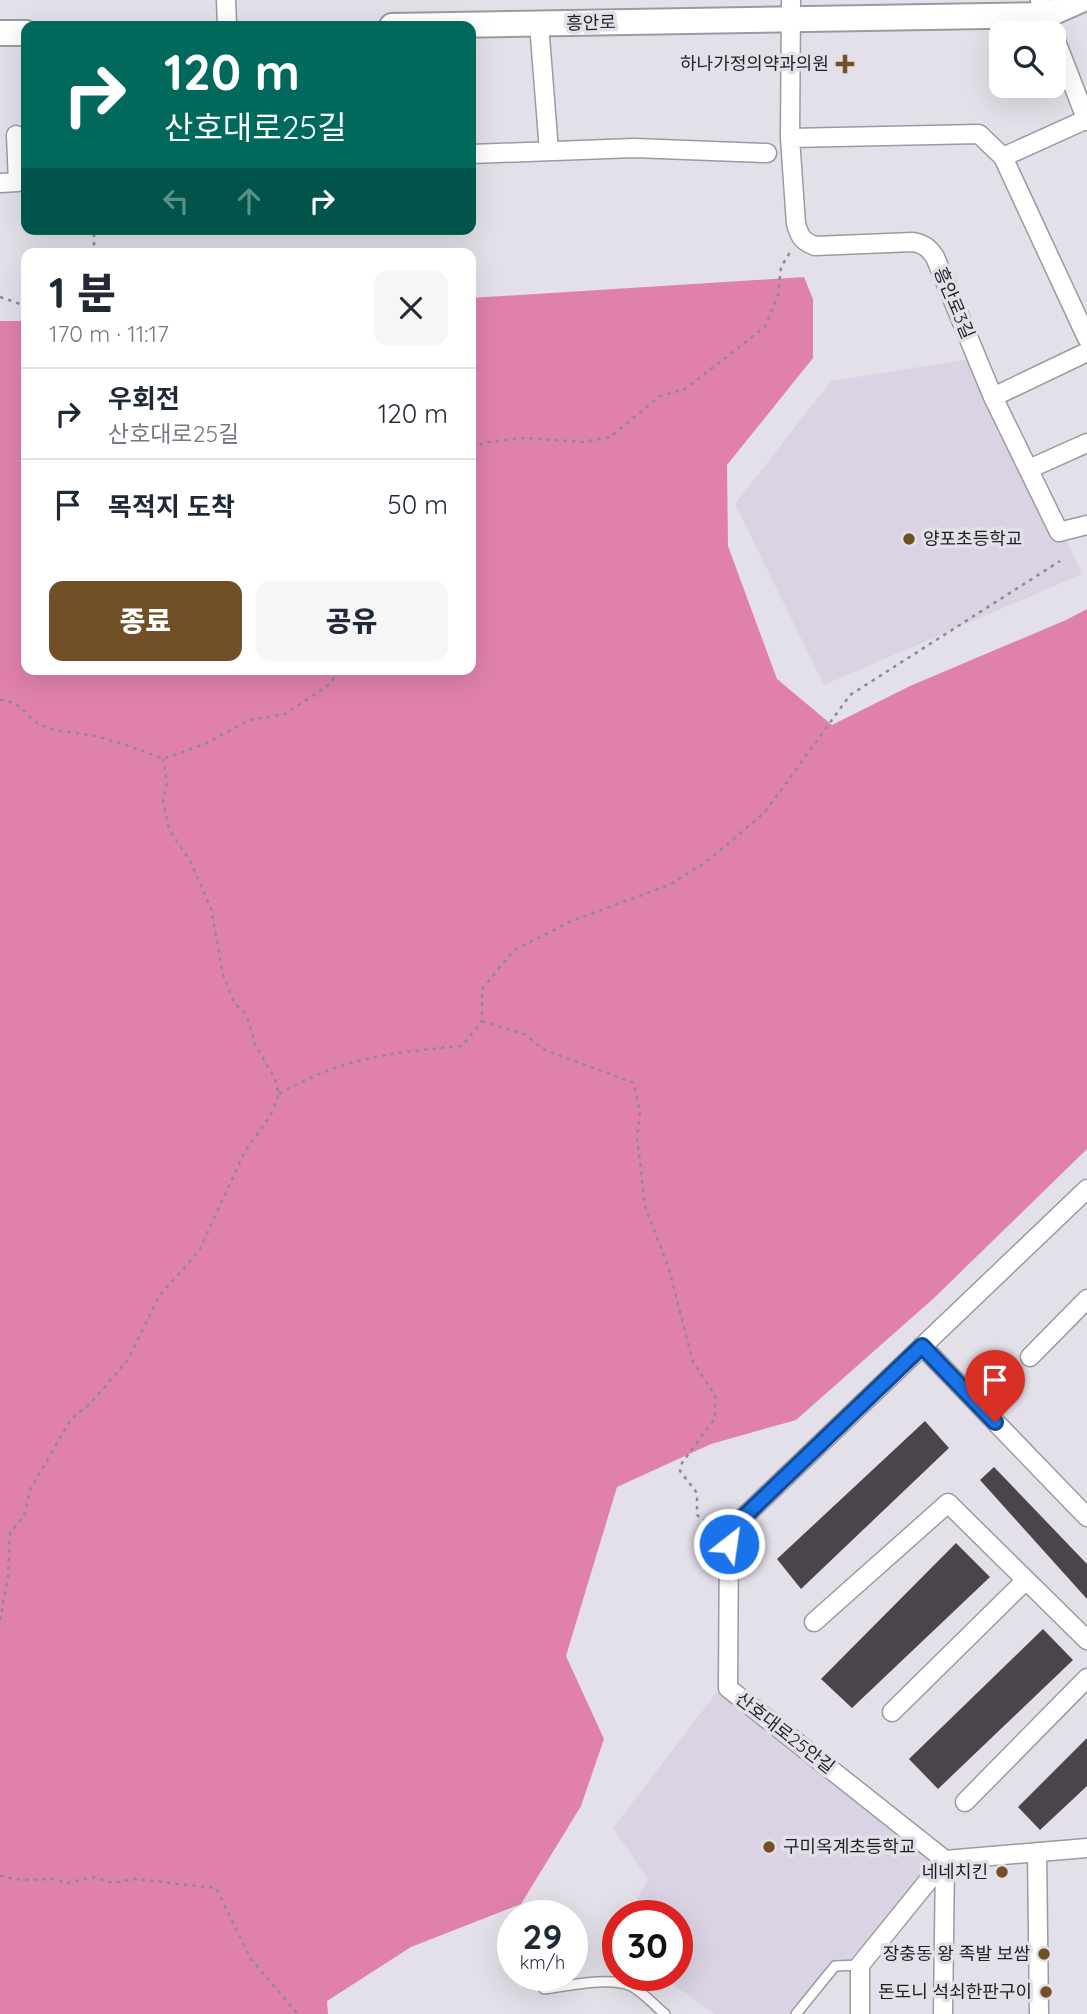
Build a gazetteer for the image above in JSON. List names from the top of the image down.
{
  "streets": {
    "street": ["흥안로", "흥안로3길", "산호대로25안길"]
  },
  "places": {
    "health": ["하나가정의약과의원"],
    "other": [
      "양포초등학교",
      "구미옥계초등학교",
      "네네치킨",
      "장충동 왕 족발 보쌈",
      "돈도니 석쇠한판구이"
    ]
  },
  "page": {
    "turn": ["120 m", "산호대로25길"],
    "heading": ["1 분", "170 m · 11:17"],
    "list": [
      {
        "name": "우회전",
        "note": "산호대로25길",
        "value": "120 m"
      },
      {
        "name": "목적지 도착",
        "value": "50 m"
      }
    ],
    "buttons": ["종료", "공유"],
    "speed": "29 km/h",
    "limit": "30"
  }
}
